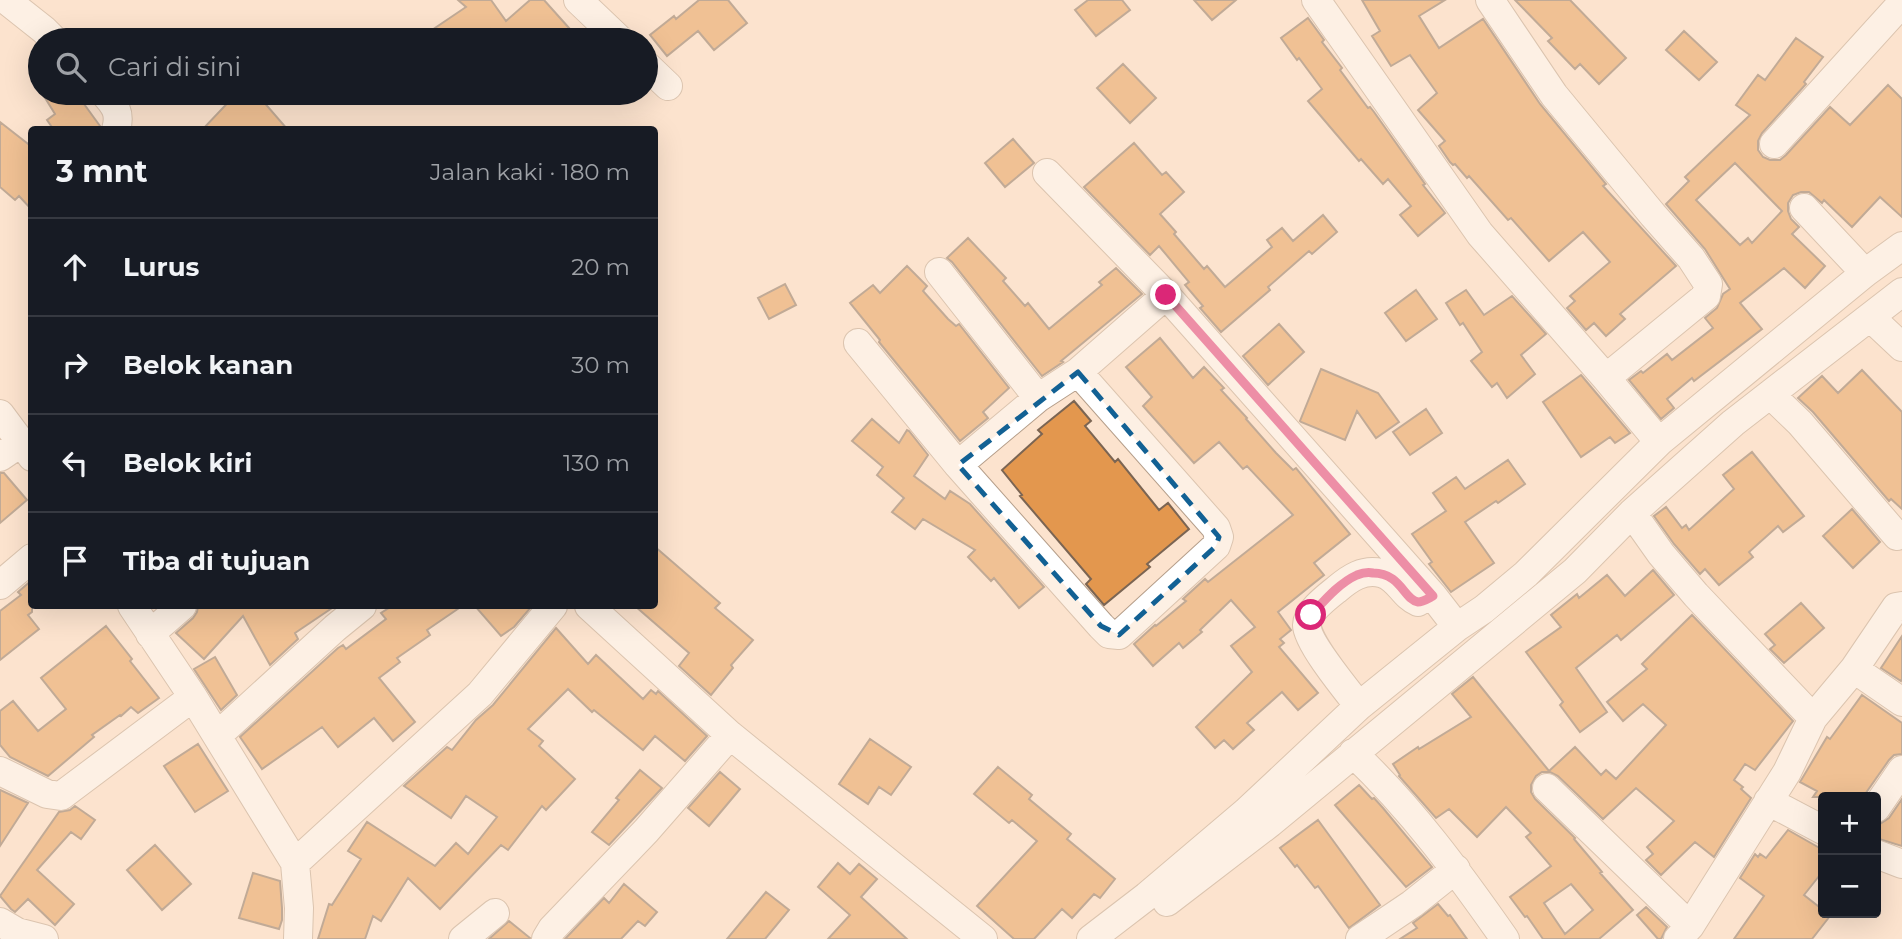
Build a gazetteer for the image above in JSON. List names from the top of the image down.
{
  "page": {
    "search": "Cari di sini",
    "heading": ["3 mnt", "Jalan kaki · 180 m"],
    "list": [
      ["Lurus", "20 m"],
      ["Belok kanan", "30 m"],
      ["Belok kiri", "130 m"],
      "Tiba di tujuan"
    ],
    "map_buttons": ["+", "−"]
  }
}
